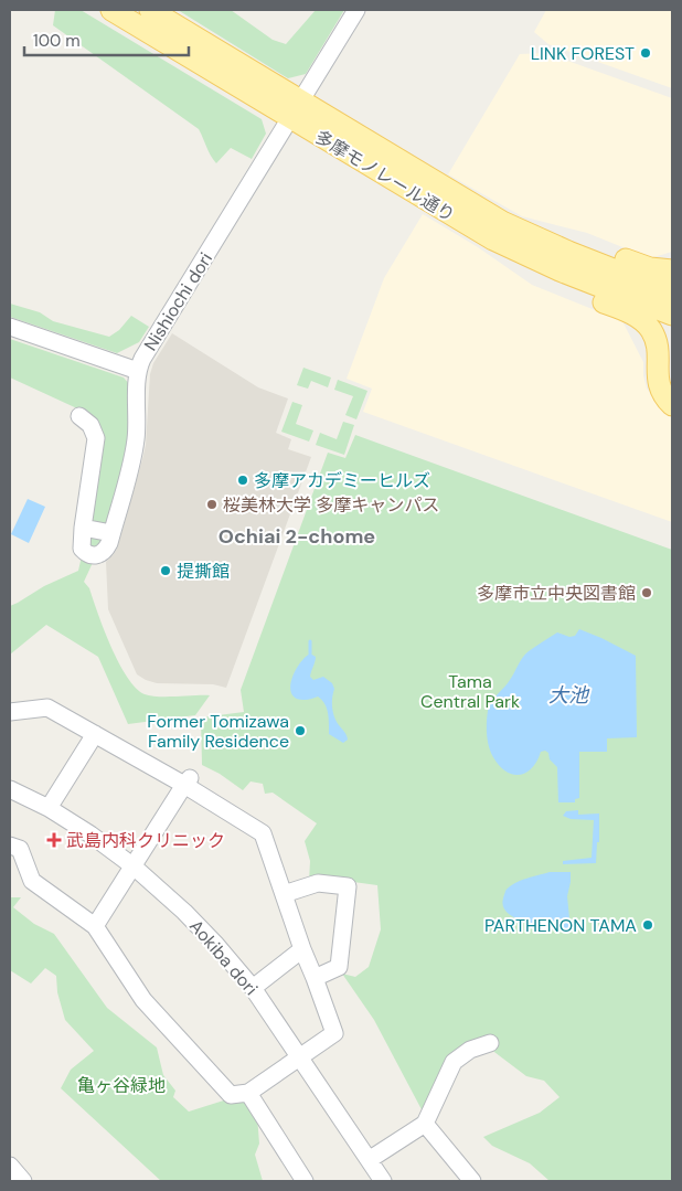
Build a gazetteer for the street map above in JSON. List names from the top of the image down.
{
  "streets": {
    "main road": ["多摩モノレール通り"],
    "street": ["Nishiochi dori", "Aokiba dori"]
  },
  "crossings": [
    ["多摩モノレール通り", "Nishiochi dori"]
  ],
  "districts": ["Ochiai 2-chome"],
  "water": ["大池"],
  "parks": ["Tama Central Park", "亀ヶ谷緑地"],
  "places": {
    "other": [
      "LINK FOREST",
      "多摩アカデミーヒルズ",
      "桜美林大学 多摩キャンパス",
      "提撕館",
      "多摩市立中央図書館",
      "Former Tomizawa Family Residence",
      "PARTHENON TAMA"
    ],
    "health": ["武島内科クリニック"]
  },
  "scale_bar": "100 m"
}
